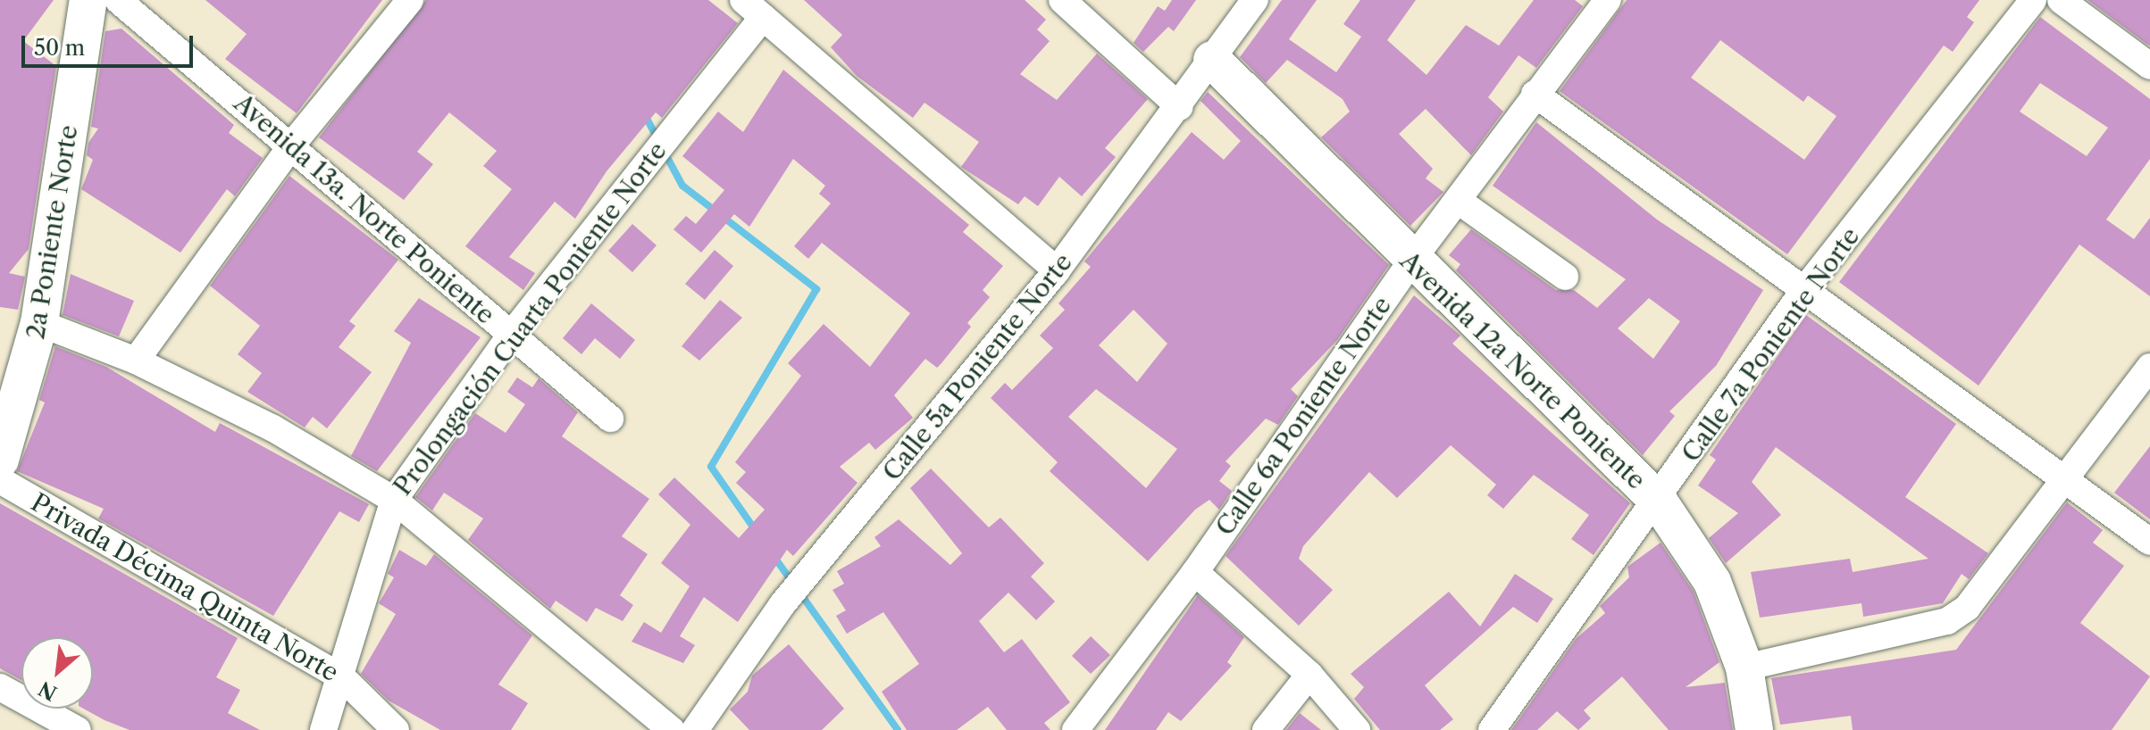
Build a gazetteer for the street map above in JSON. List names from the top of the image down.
{
  "streets": {
    "street": [
      "Avenida 13a. Norte Poniente",
      "2a Poniente Norte",
      "Prolongación Cuarta Poniente Norte",
      "Calle 7a Poniente Norte",
      "Calle 5a Poniente Norte",
      "Avenida 12a Norte Poniente",
      "Calle 6a Poniente Norte",
      "Privada Décima Quinta Norte"
    ]
  },
  "crossings": [
    ["Avenida 13a. Norte Poniente", "Prolongación Cuarta Poniente Norte"],
    ["Prolongación Cuarta Poniente Norte", "Privada Décima Quinta Norte"],
    ["Calle 7a Poniente Norte", "Avenida 12a Norte Poniente"],
    ["Calle 5a Poniente Norte", "Avenida 12a Norte Poniente"],
    ["Avenida 12a Norte Poniente", "Calle 6a Poniente Norte"]
  ],
  "scale_bar": "50 m",
  "north": "bottom left"
}
